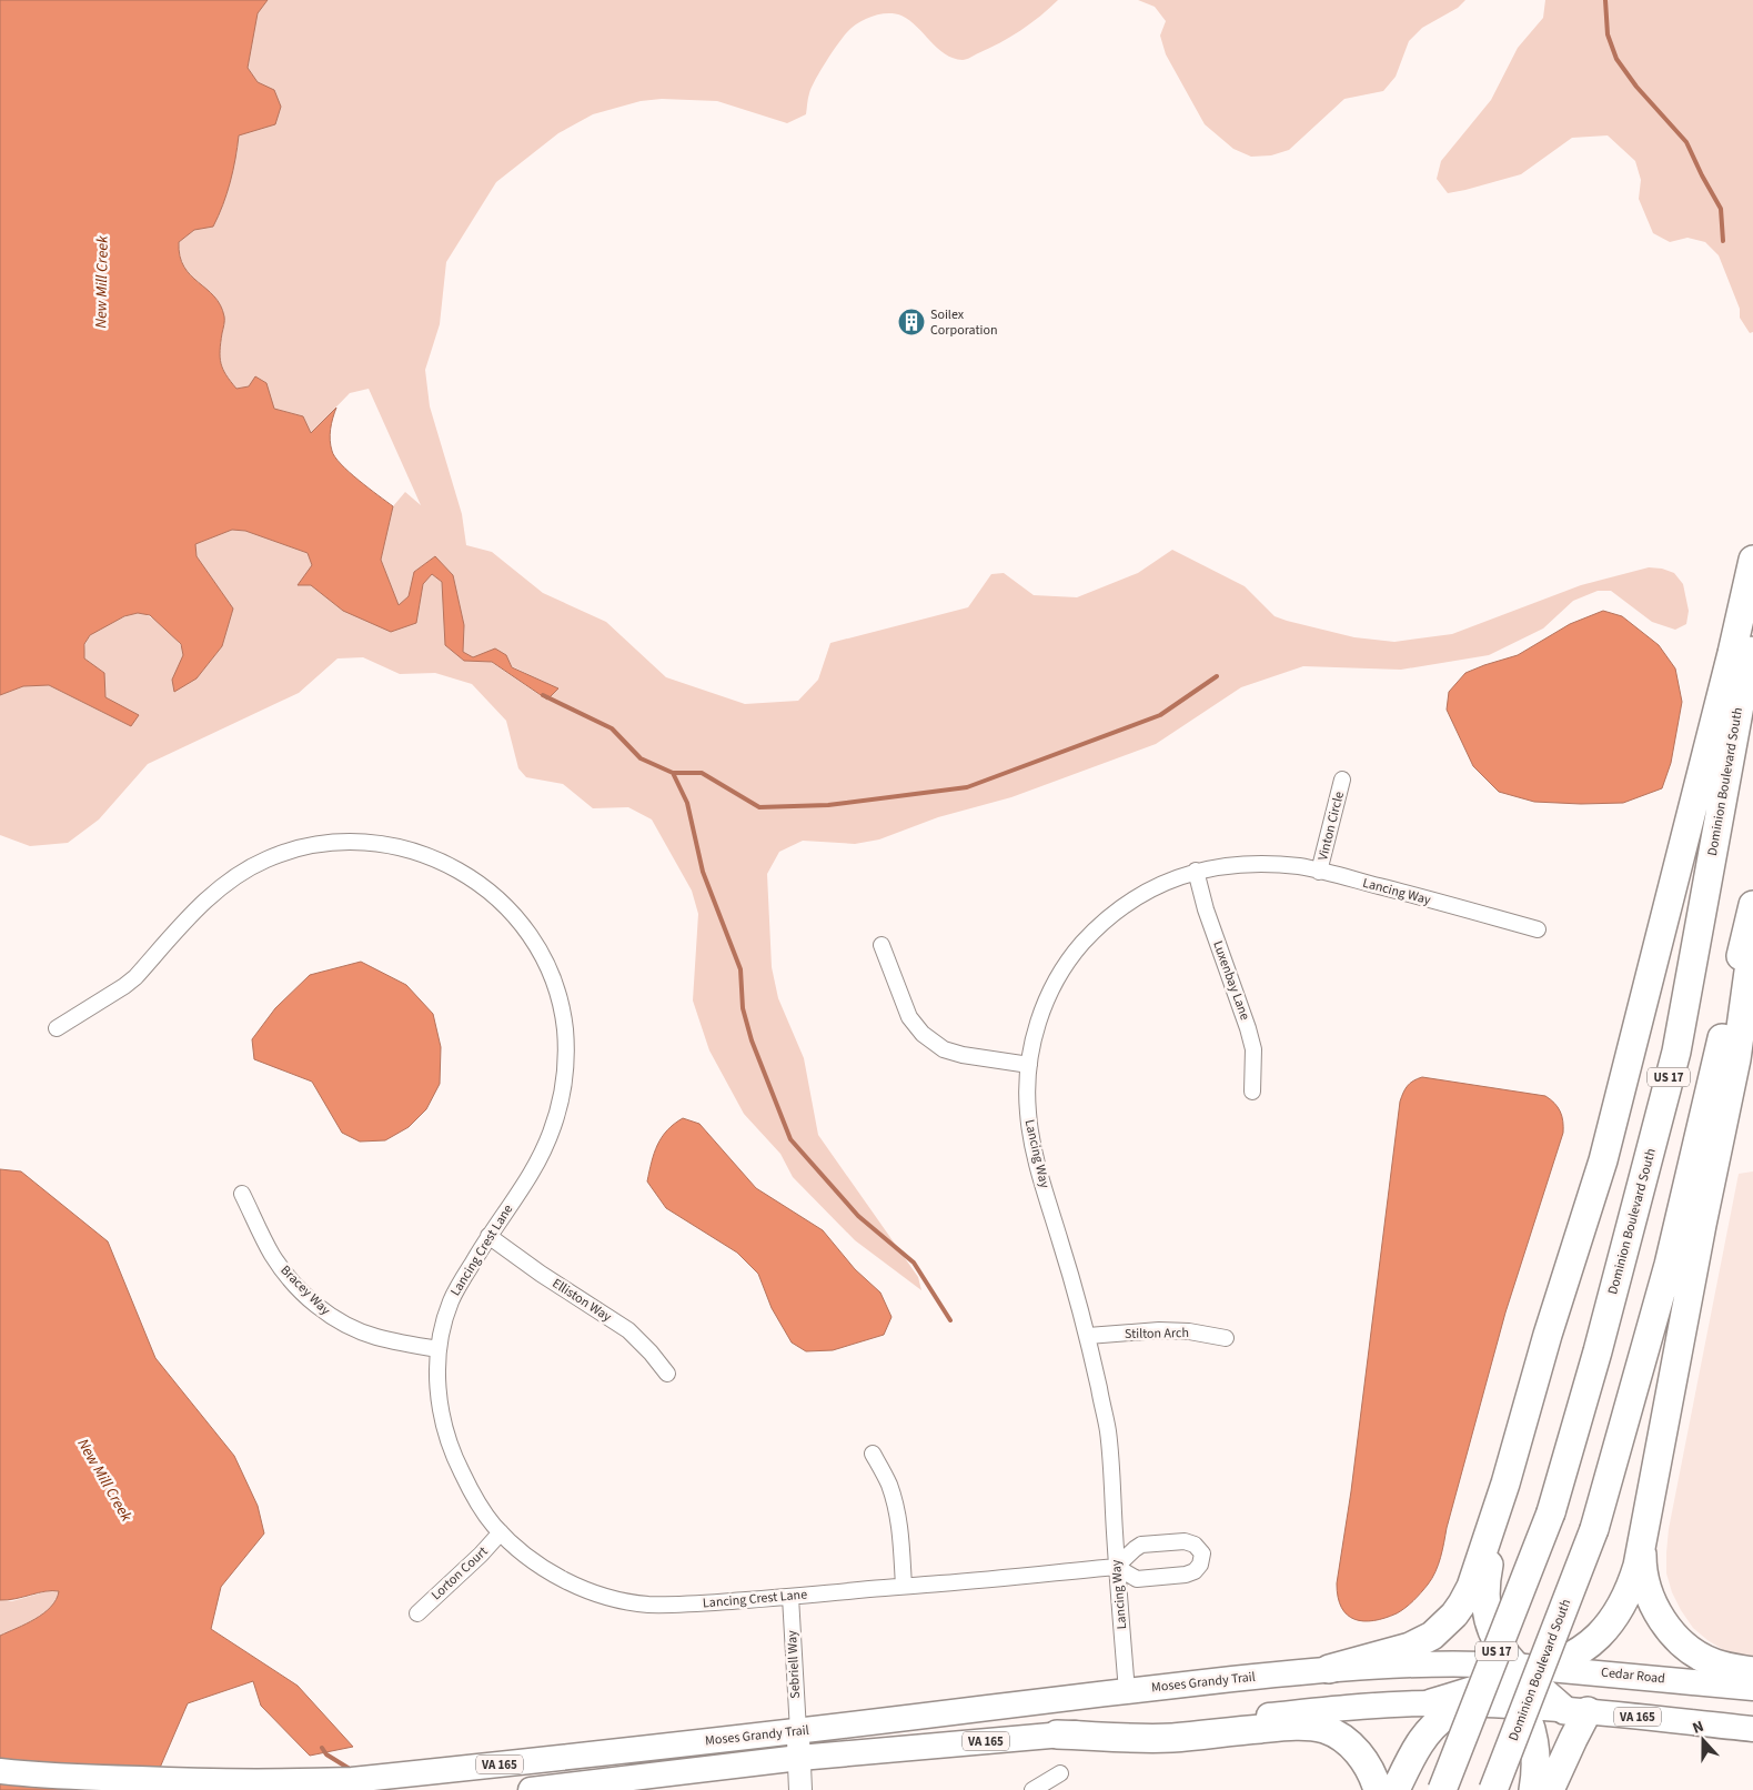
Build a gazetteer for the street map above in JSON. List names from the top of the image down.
{
  "streets": {
    "highway": ["Dominion Boulevard South", "US 17"],
    "main road": ["Cedar Road", "Moses Grandy Trail", "VA 165"],
    "street": [
      "Vinton Circle",
      "Lancing Way",
      "Luxenbay Lane",
      "Lancing Crest Lane",
      "Bracey Way",
      "Elliston Way",
      "Stilton Arch",
      "Lorton Court",
      "Sebriell Way"
    ]
  },
  "crossings": [
    ["Vinton Circle", "Lancing Way"],
    ["Lancing Way", "Luxenbay Lane"],
    ["Lancing Way", "Lancing Crest Lane"],
    ["Lancing Way", "Stilton Arch"],
    ["Lancing Way", "Moses Grandy Trail"],
    ["Lancing Crest Lane", "Bracey Way"],
    ["Lancing Crest Lane", "Elliston Way"],
    ["Lancing Crest Lane", "Lorton Court"],
    ["Lancing Crest Lane", "Sebriell Way"],
    ["Sebriell Way", "Moses Grandy Trail"]
  ],
  "water": ["New Mill Creek"],
  "places": {
    "building": ["Soilex Corporation"]
  },
  "north": "top"
}
